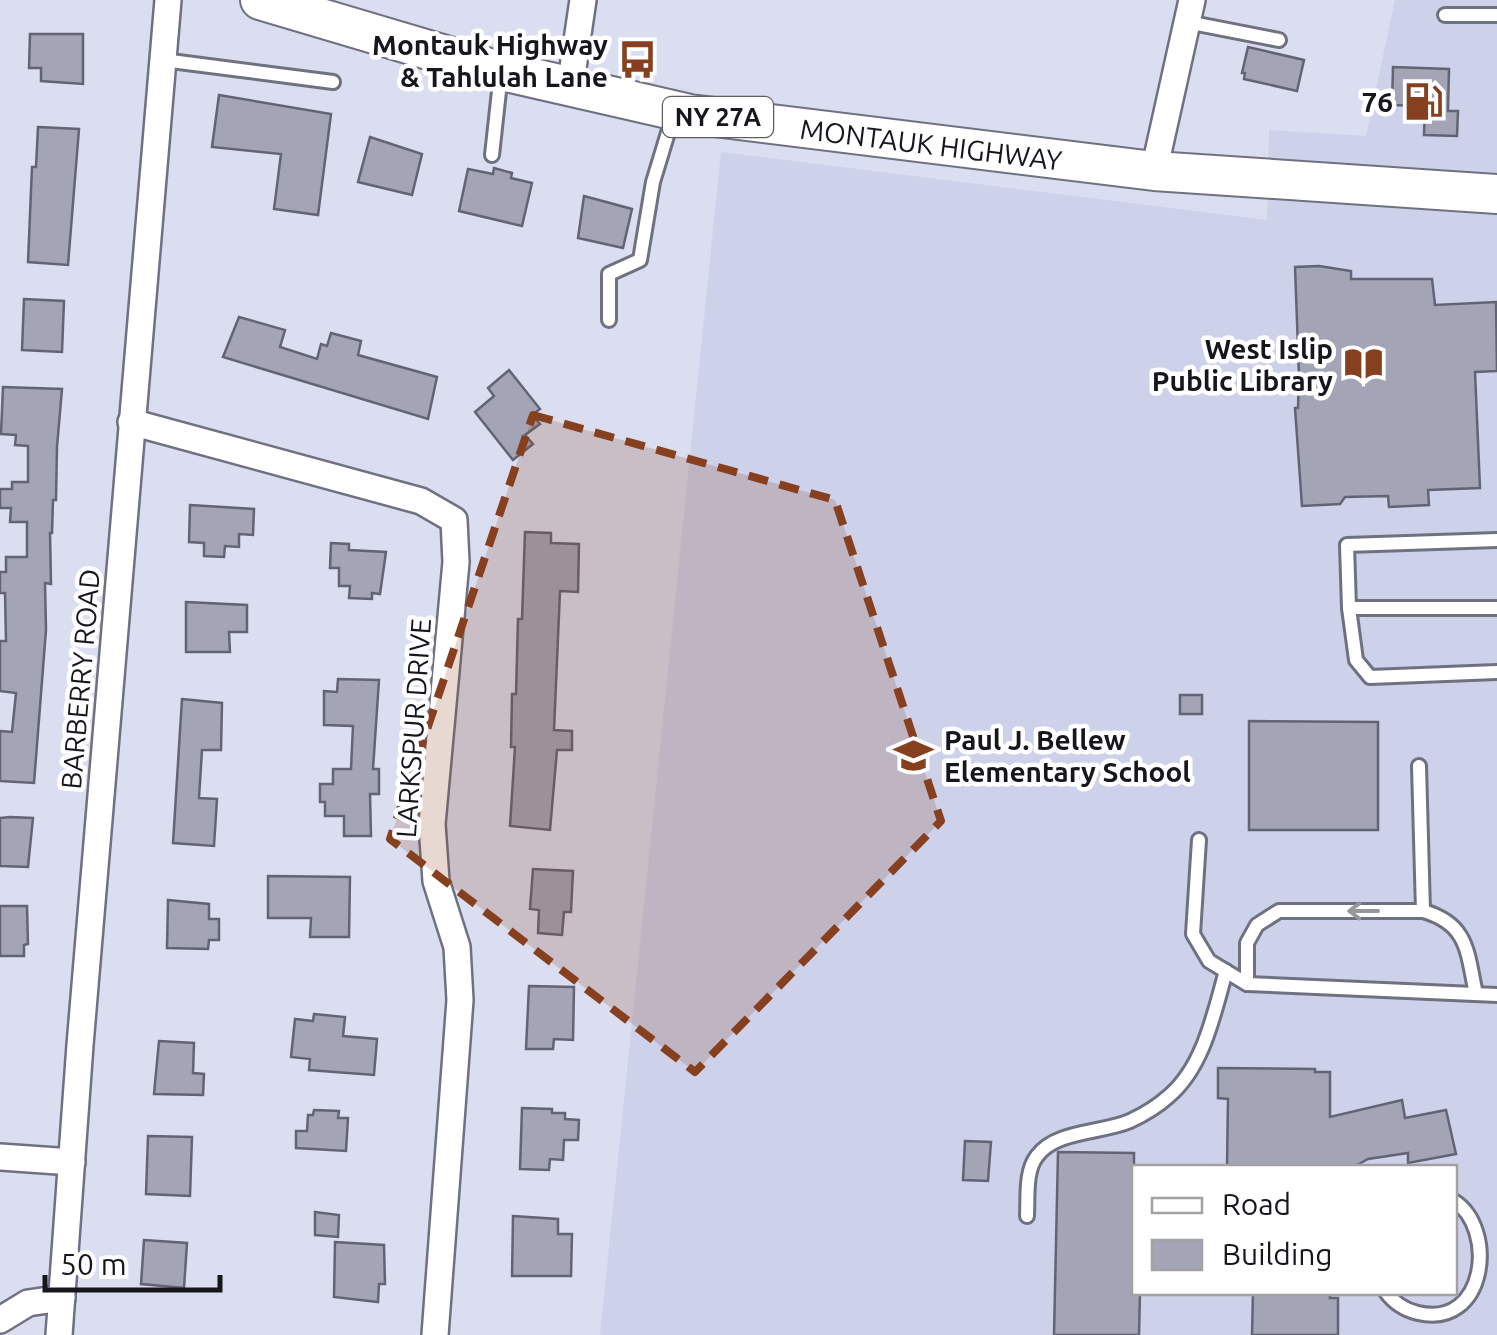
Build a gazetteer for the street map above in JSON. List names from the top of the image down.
{
  "streets": {
    "main road": ["NY 27A", "MONTAUK HIGHWAY"],
    "street": ["BARBERRY ROAD", "LARKSPUR DRIVE"]
  },
  "crossings": [
    ["BARBERRY ROAD", "LARKSPUR DRIVE"]
  ],
  "places": {
    "bus stop": ["Montauk Highway & Tahlulah Lane"],
    "fuel station": ["76"],
    "library": ["West Islip Public Library"],
    "school or university": ["Paul J. Bellew Elementary School"]
  },
  "legend": ["Road", "Building"],
  "scale_bar": "50 m"
}
